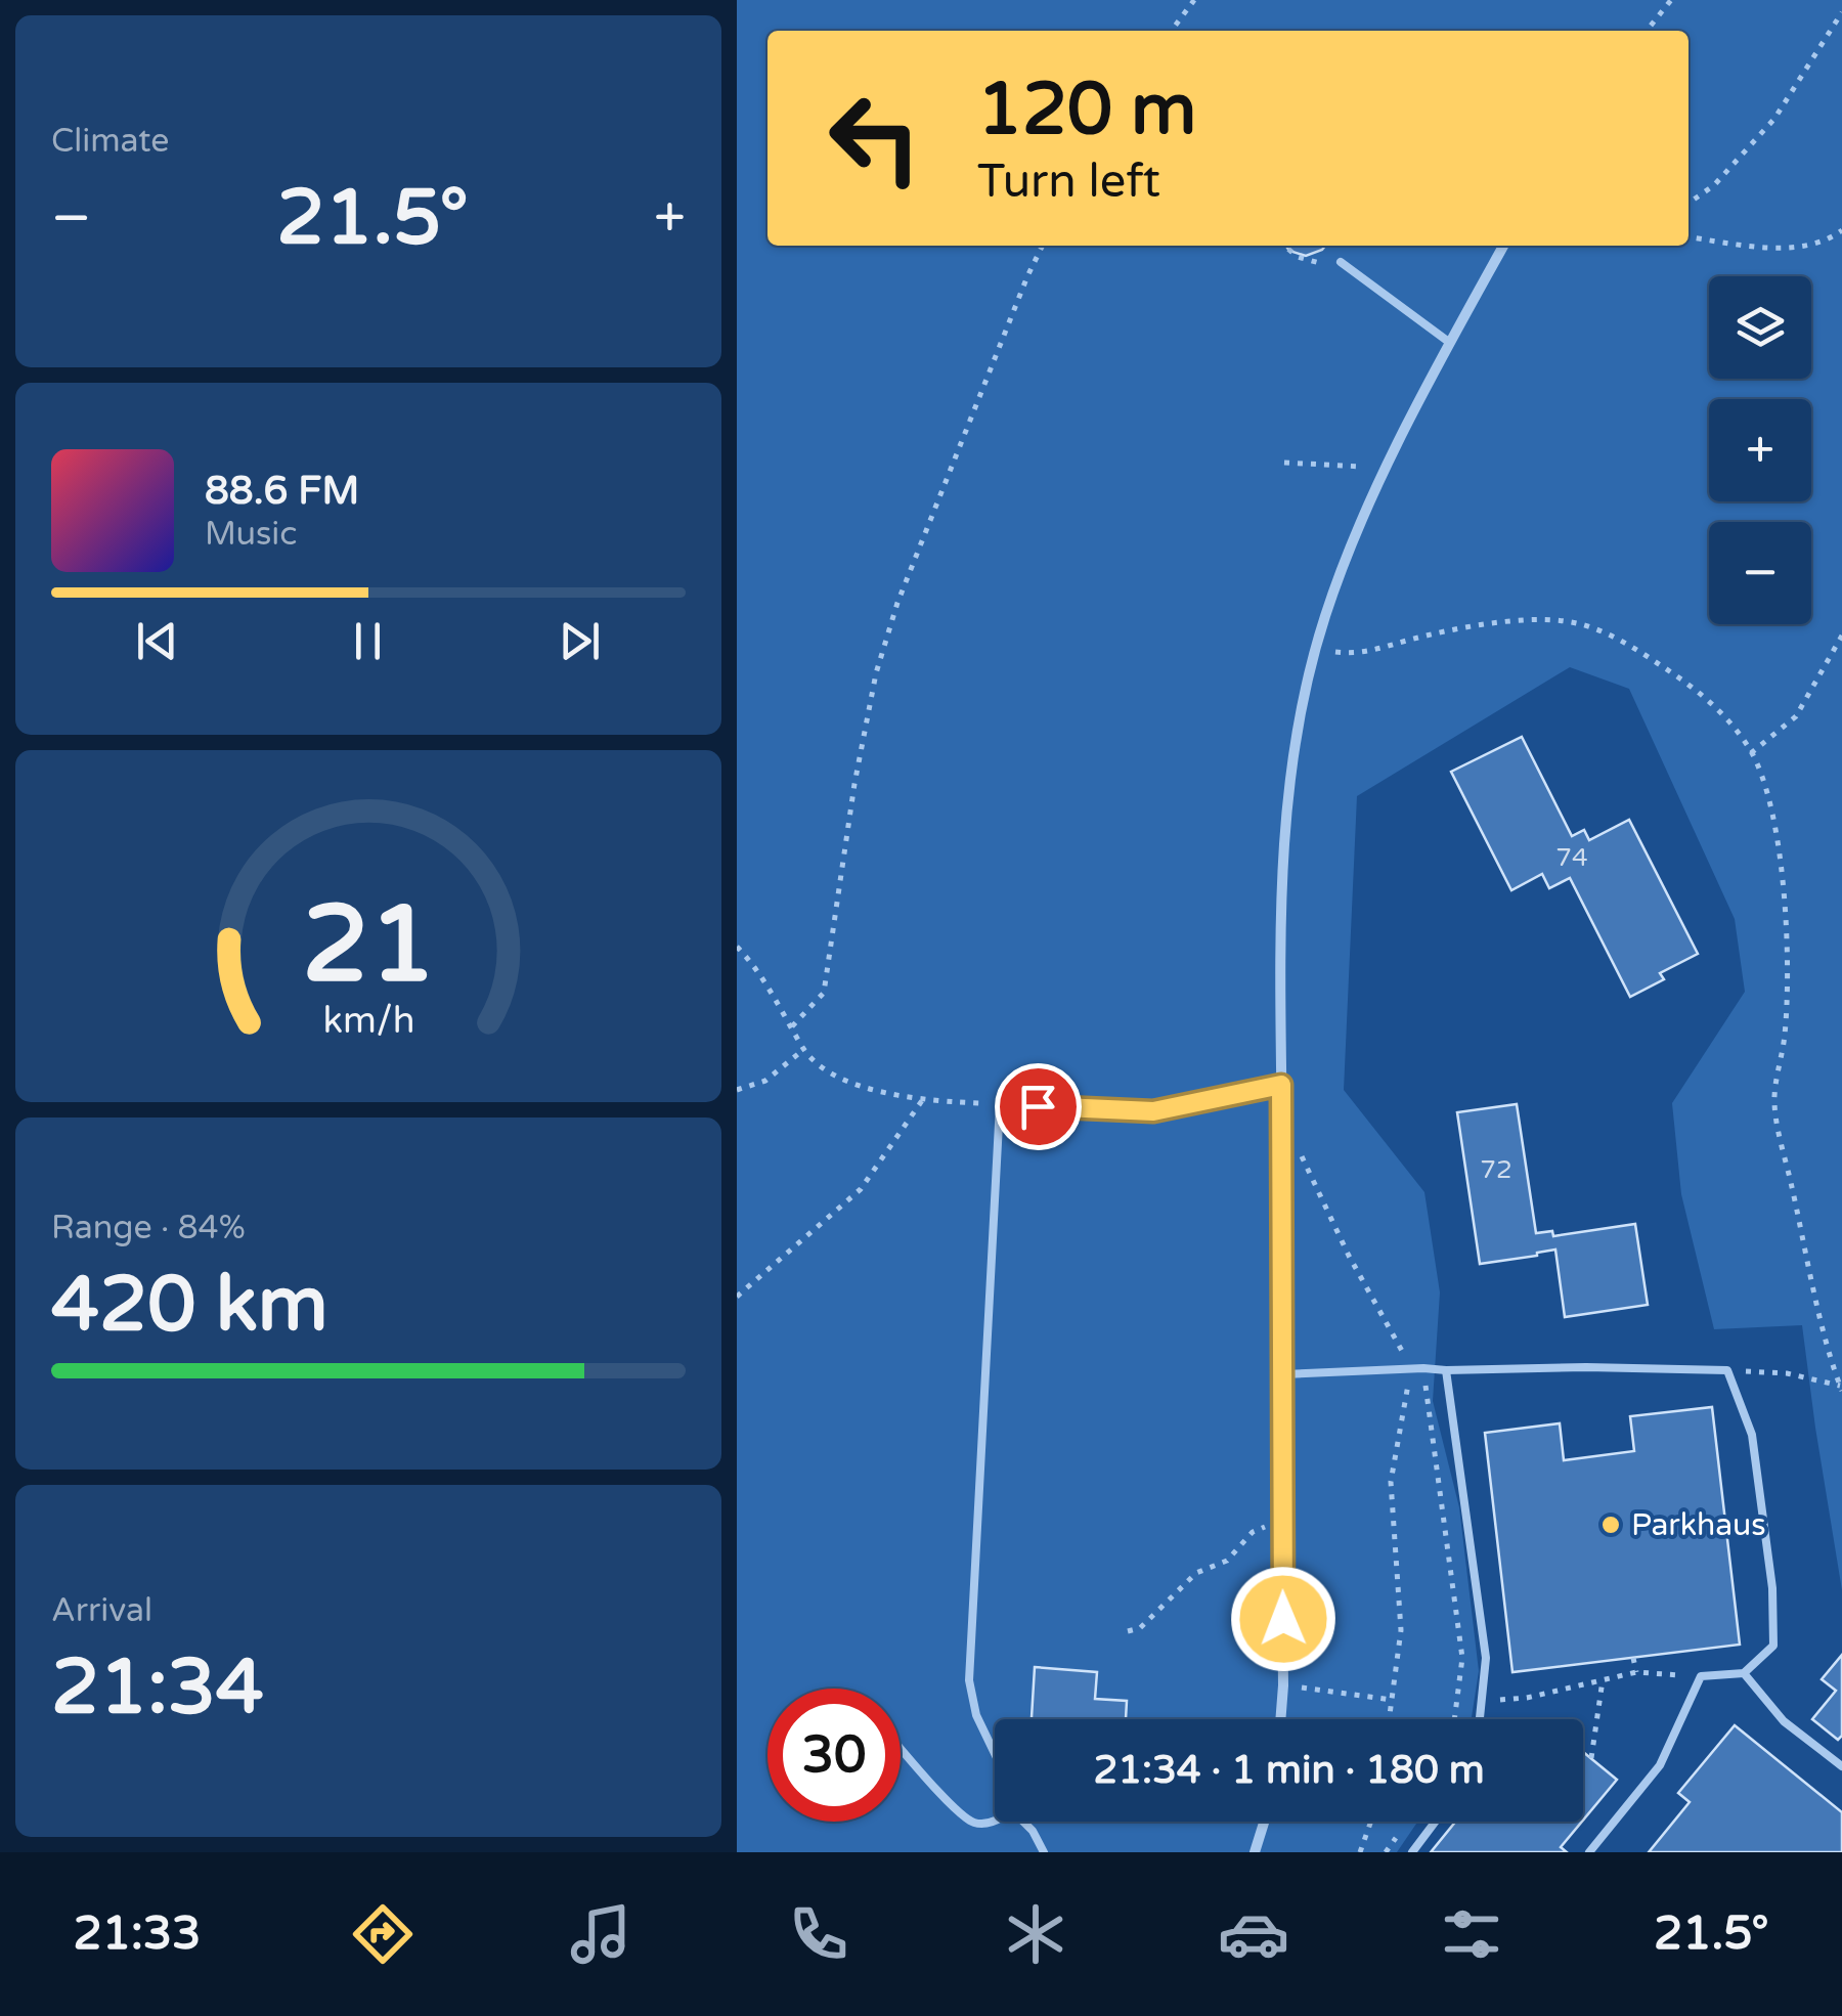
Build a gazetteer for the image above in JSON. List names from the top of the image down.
{
  "places": ["Parkhaus"],
  "house_numbers": ["74", "72"],
  "page": {
    "tile": [
      "Climate",
      ["Range · 84%", "420 km"],
      ["Arrival", "21:34"]
    ],
    "turn": ["120 m", "Turn left"],
    "heat": ["−", "21.5°", "+"],
    "map_buttons": ["+", "−"],
    "song": ["88.6 FM", "Music"],
    "limit": "30",
    "trip": "21:34 · 1 min · 180 m",
    "tabs": ["21:33", "21.5°"],
    "gauge": ["21", "km/h"]
  }
}
